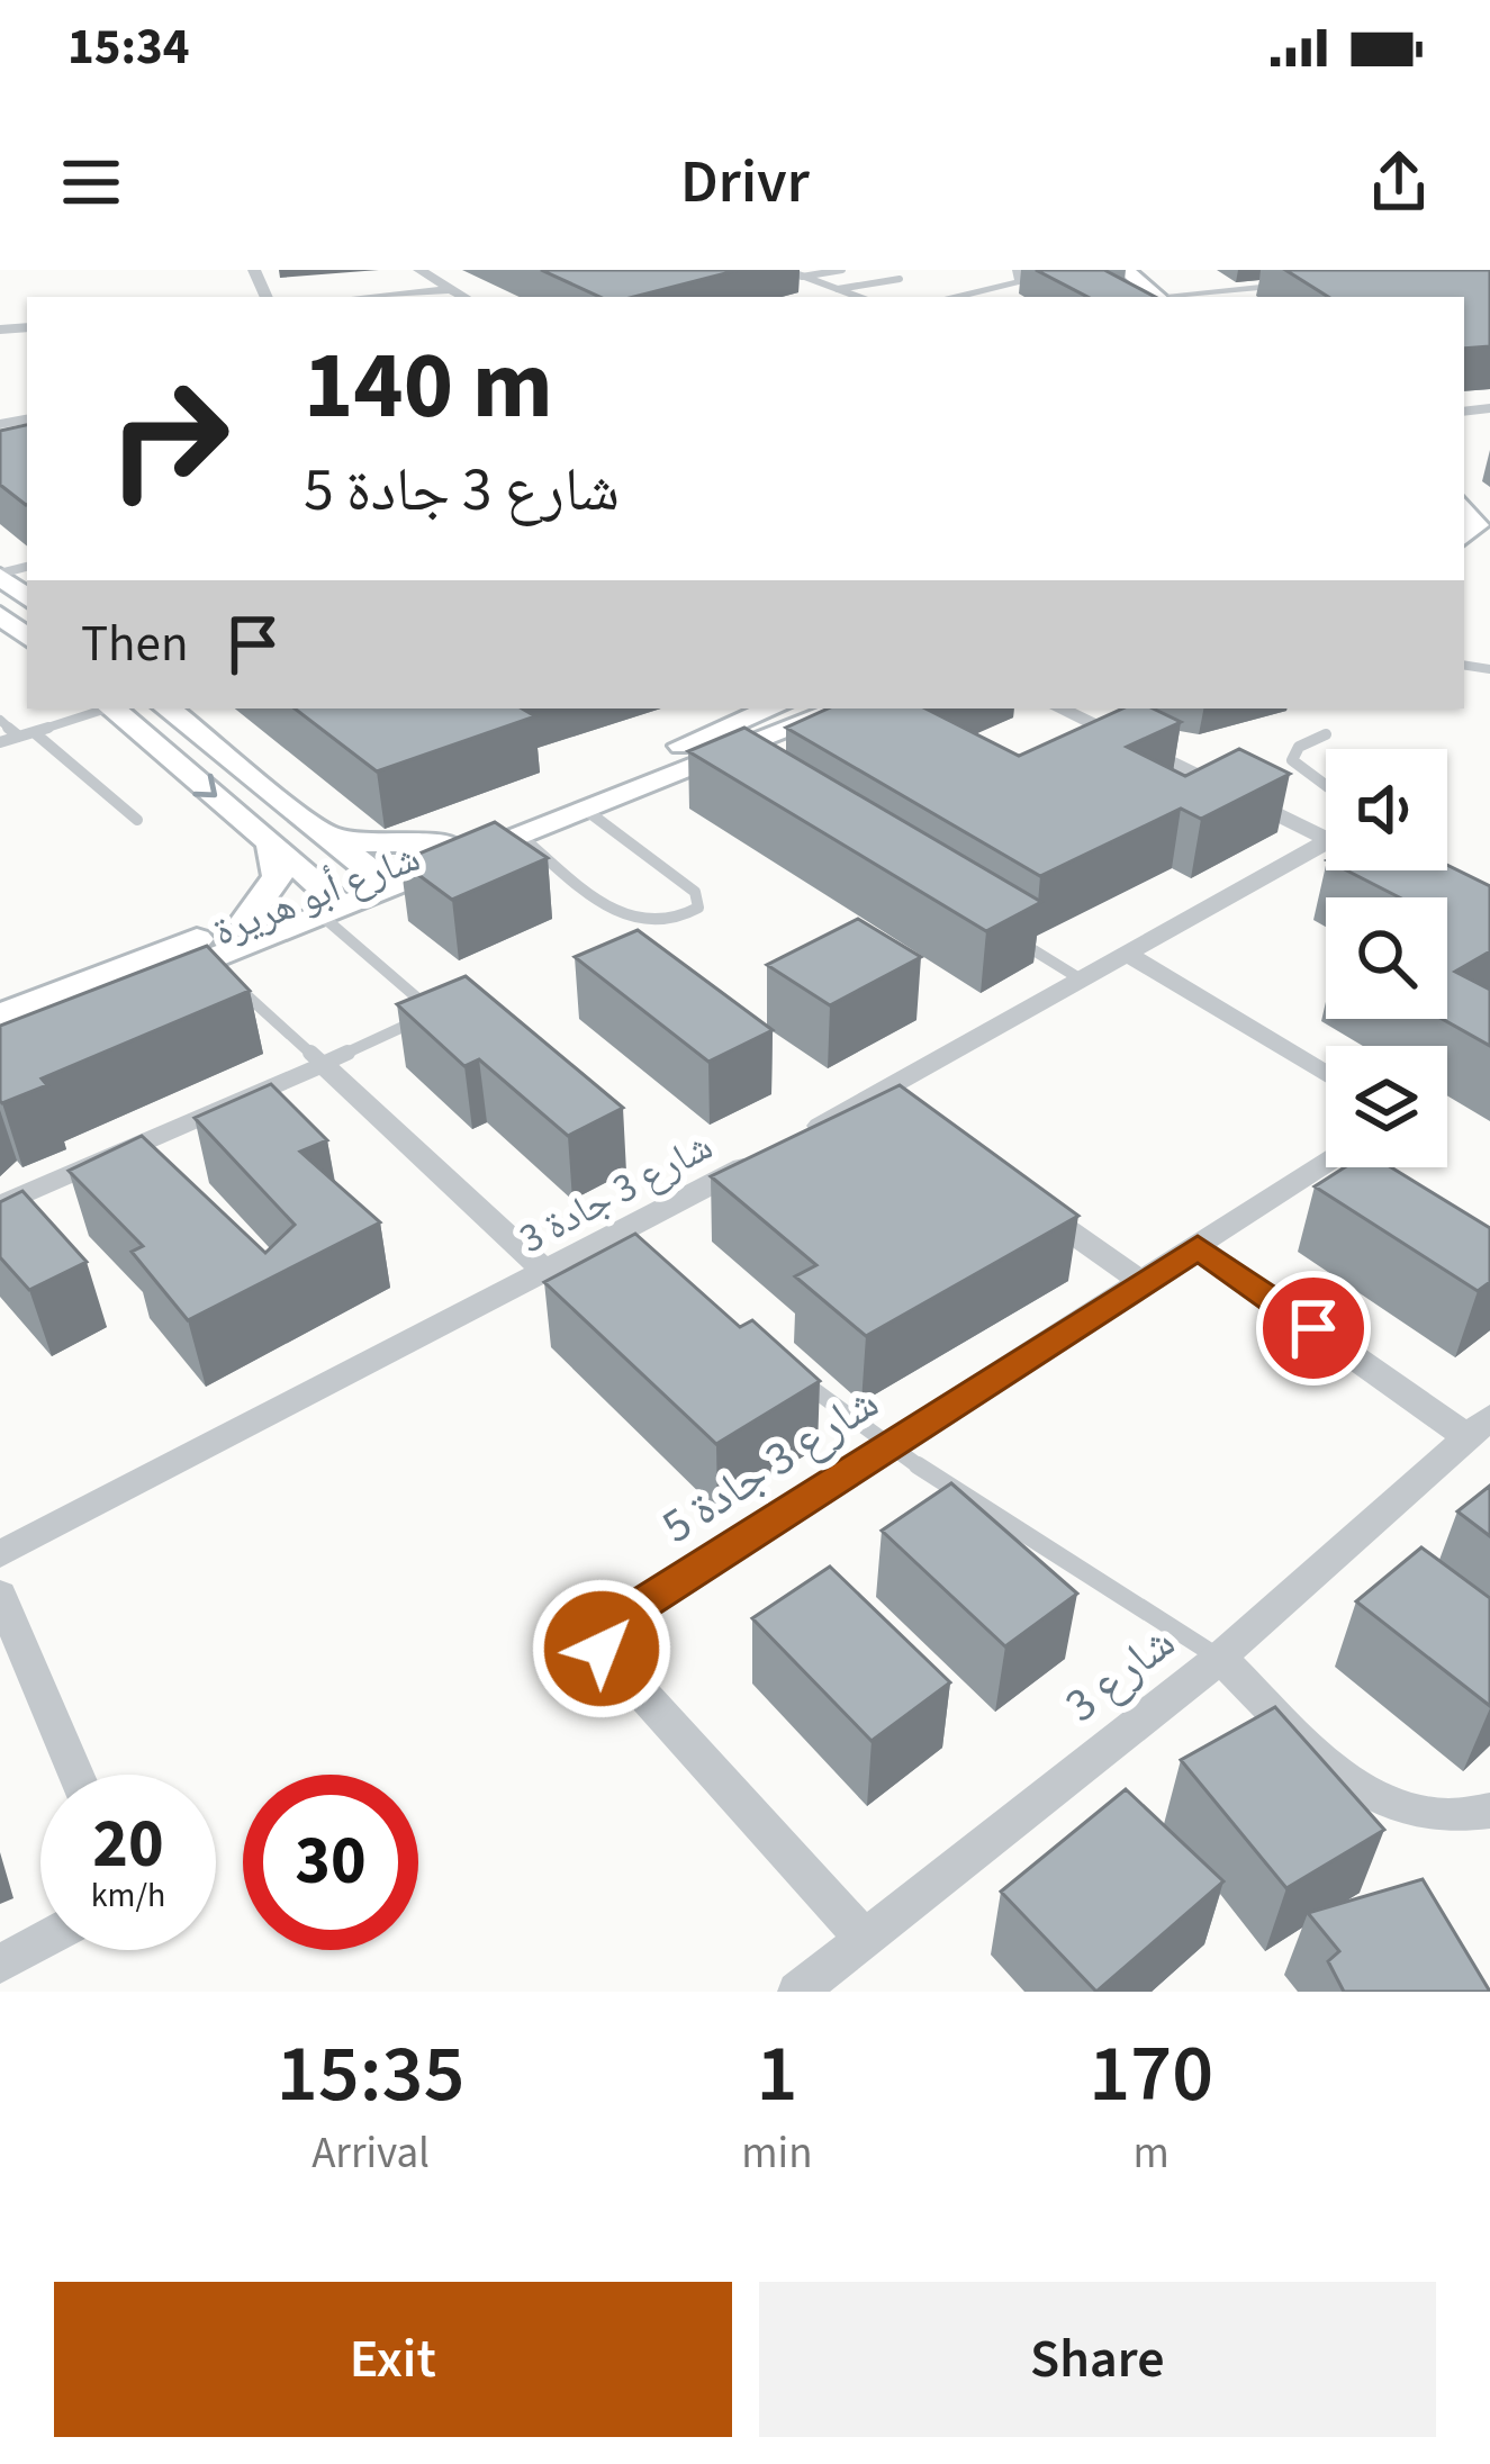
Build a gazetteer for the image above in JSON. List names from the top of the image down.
{
  "streets": {
    "street": [
      "شارع أبو هريرة",
      "شارع 3 جادة 3",
      "شارع 3 جادة 5",
      "شارع 3"
    ]
  },
  "crossings": [
    ["شارع 3 جادة 5", "شارع 3"]
  ],
  "page": {
    "status": "15:34",
    "header": "Drivr",
    "turn": ["140 m", "شارع 3 جادة 5"],
    "then": "Then",
    "speed": "20 km/h",
    "limit": "30",
    "eta": [
      "15:35",
      "Arrival",
      "1",
      "min",
      "170",
      "m"
    ],
    "buttons": ["Exit", "Share"]
  }
}
